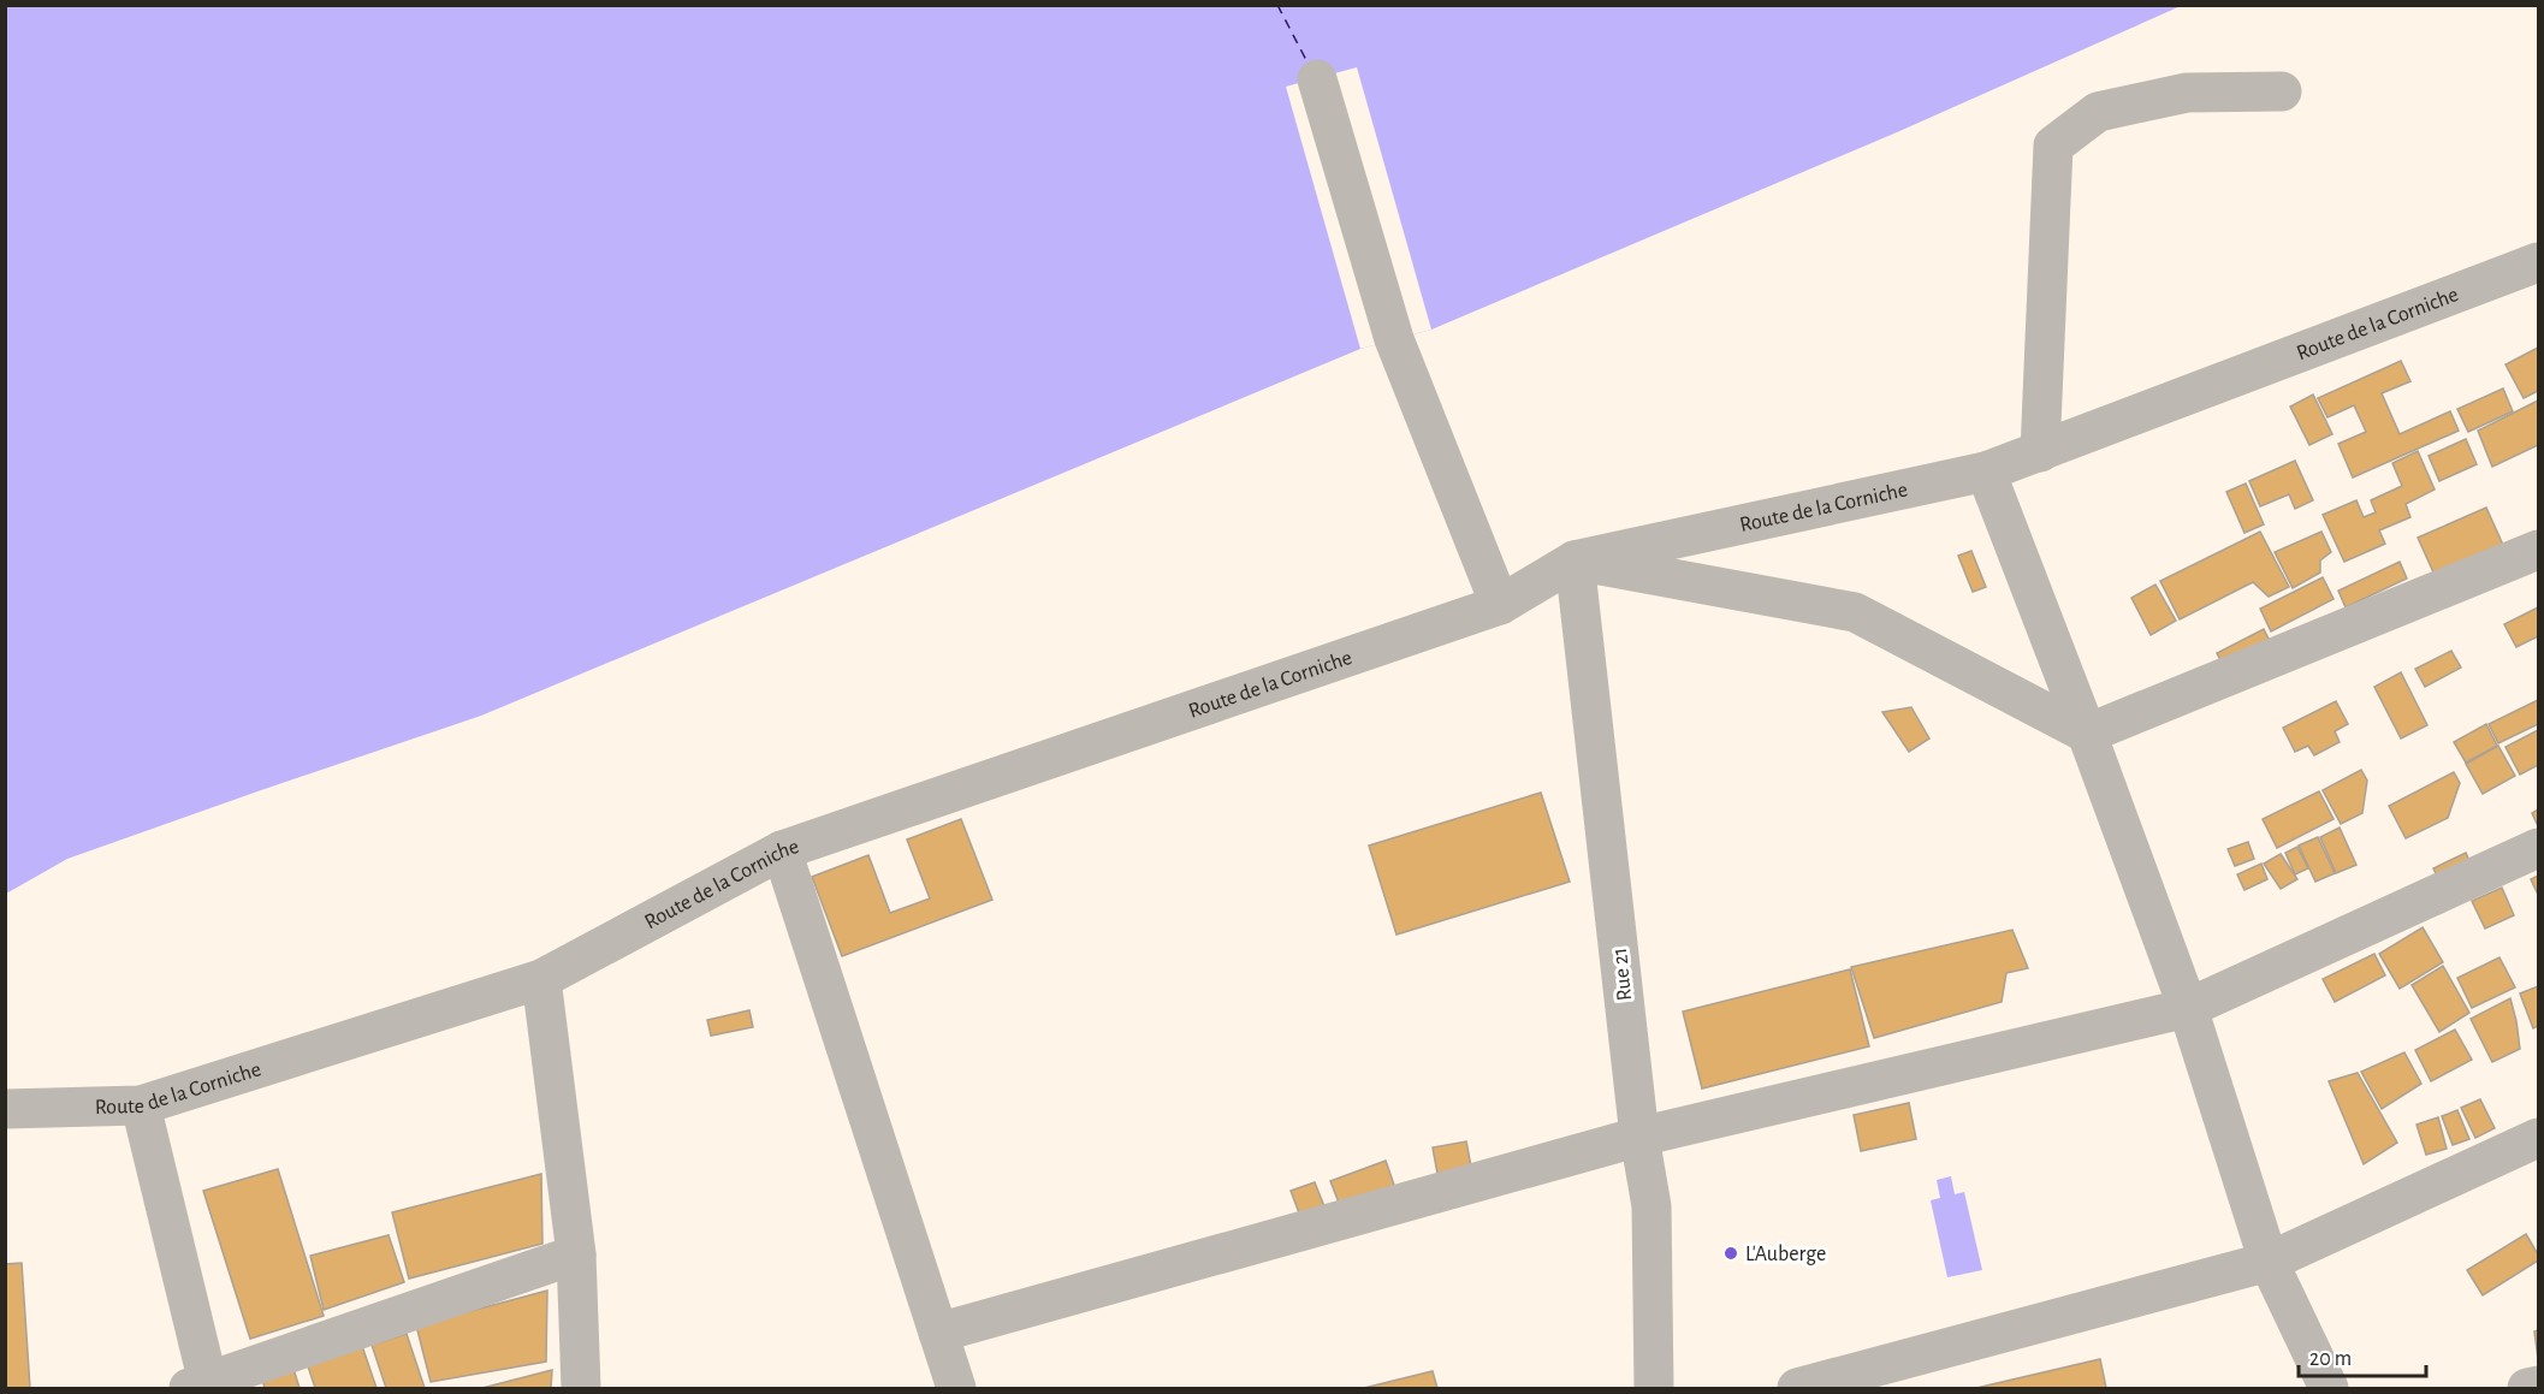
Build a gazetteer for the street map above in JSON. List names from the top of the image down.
{
  "streets": {
    "street": ["Route de la Corniche", "Rue 21"]
  },
  "crossings": [
    ["Route de la Corniche", "Rue 21"]
  ],
  "places": ["L'Auberge"],
  "scale_bar": "20 m"
}
